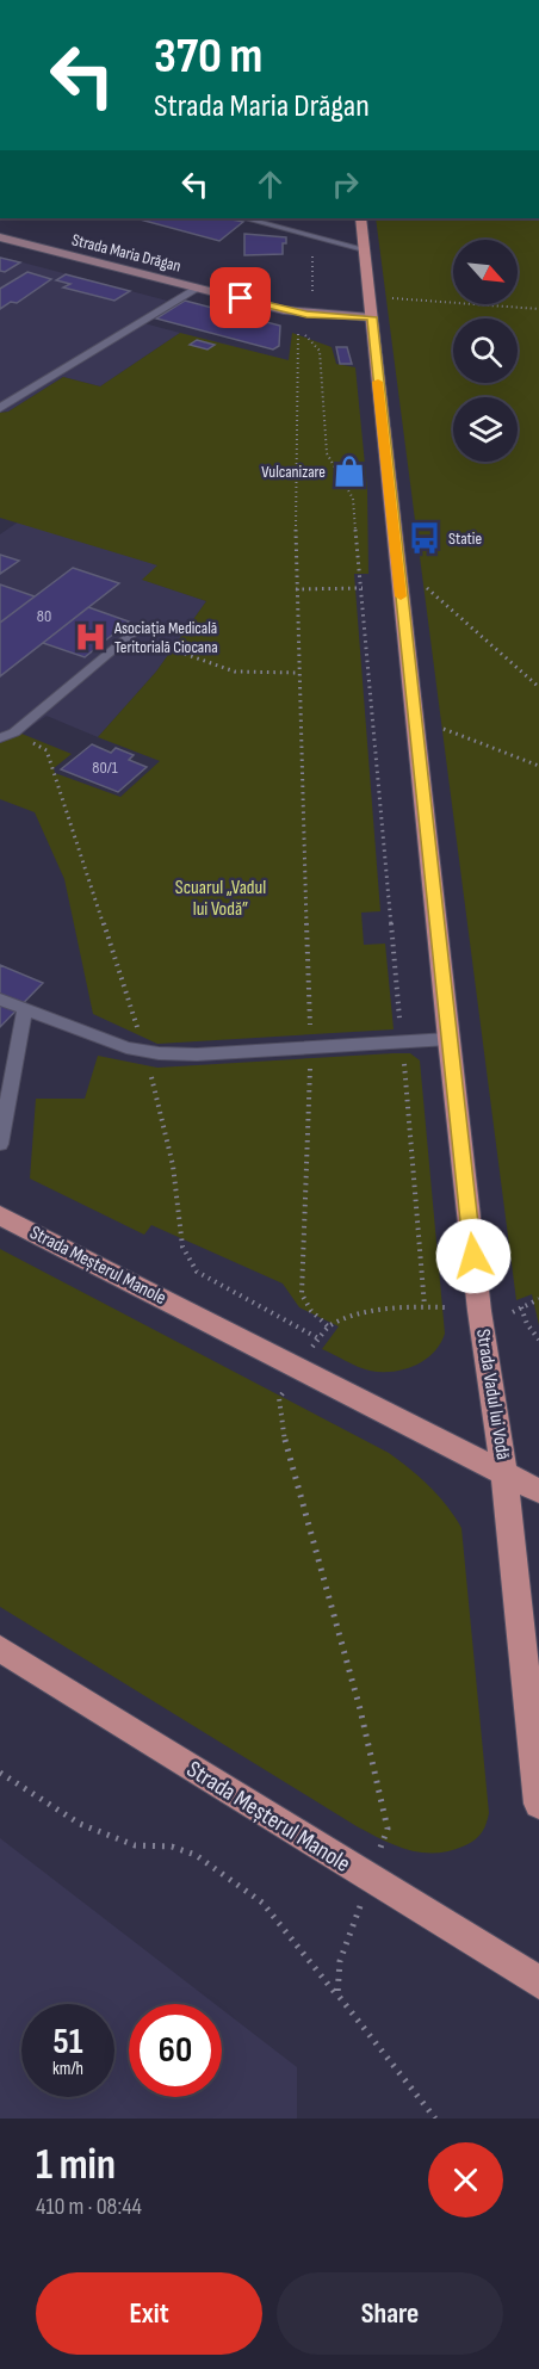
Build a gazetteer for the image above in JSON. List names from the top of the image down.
{
  "streets": {
    "main road": ["Strada Maria Drăgan", "Strada Meșterul Manole", "Strada Vadul lui Vodă"]
  },
  "crossings": [
    ["Strada Maria Drăgan", "Strada Vadul lui Vodă"],
    ["Strada Meșterul Manole", "Strada Vadul lui Vodă"]
  ],
  "parks": ["Scuarul „Vadul lui Vodă”"],
  "places": {
    "shop": ["Vulcanizare"],
    "bus stop": ["Statie"],
    "hospital": ["Asociația Medicală Teritorială Ciocana"]
  },
  "house_numbers": ["80", "80/1"],
  "north": "bottom right",
  "page": {
    "turn": ["370 m", "Strada Maria Drăgan"],
    "speed": "51 km/h",
    "limit": "60",
    "heading": ["1 min", "410 m · 08:44"],
    "buttons": ["Exit", "Share"]
  }
}
